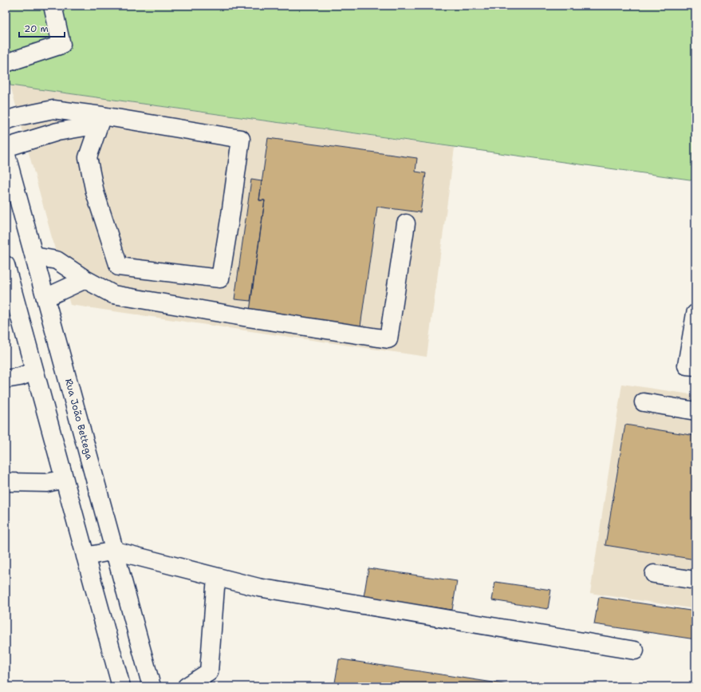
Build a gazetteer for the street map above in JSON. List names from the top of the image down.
{
  "streets": {
    "main road": ["Rua João Bettega"]
  },
  "scale_bar": "20 m"
}
